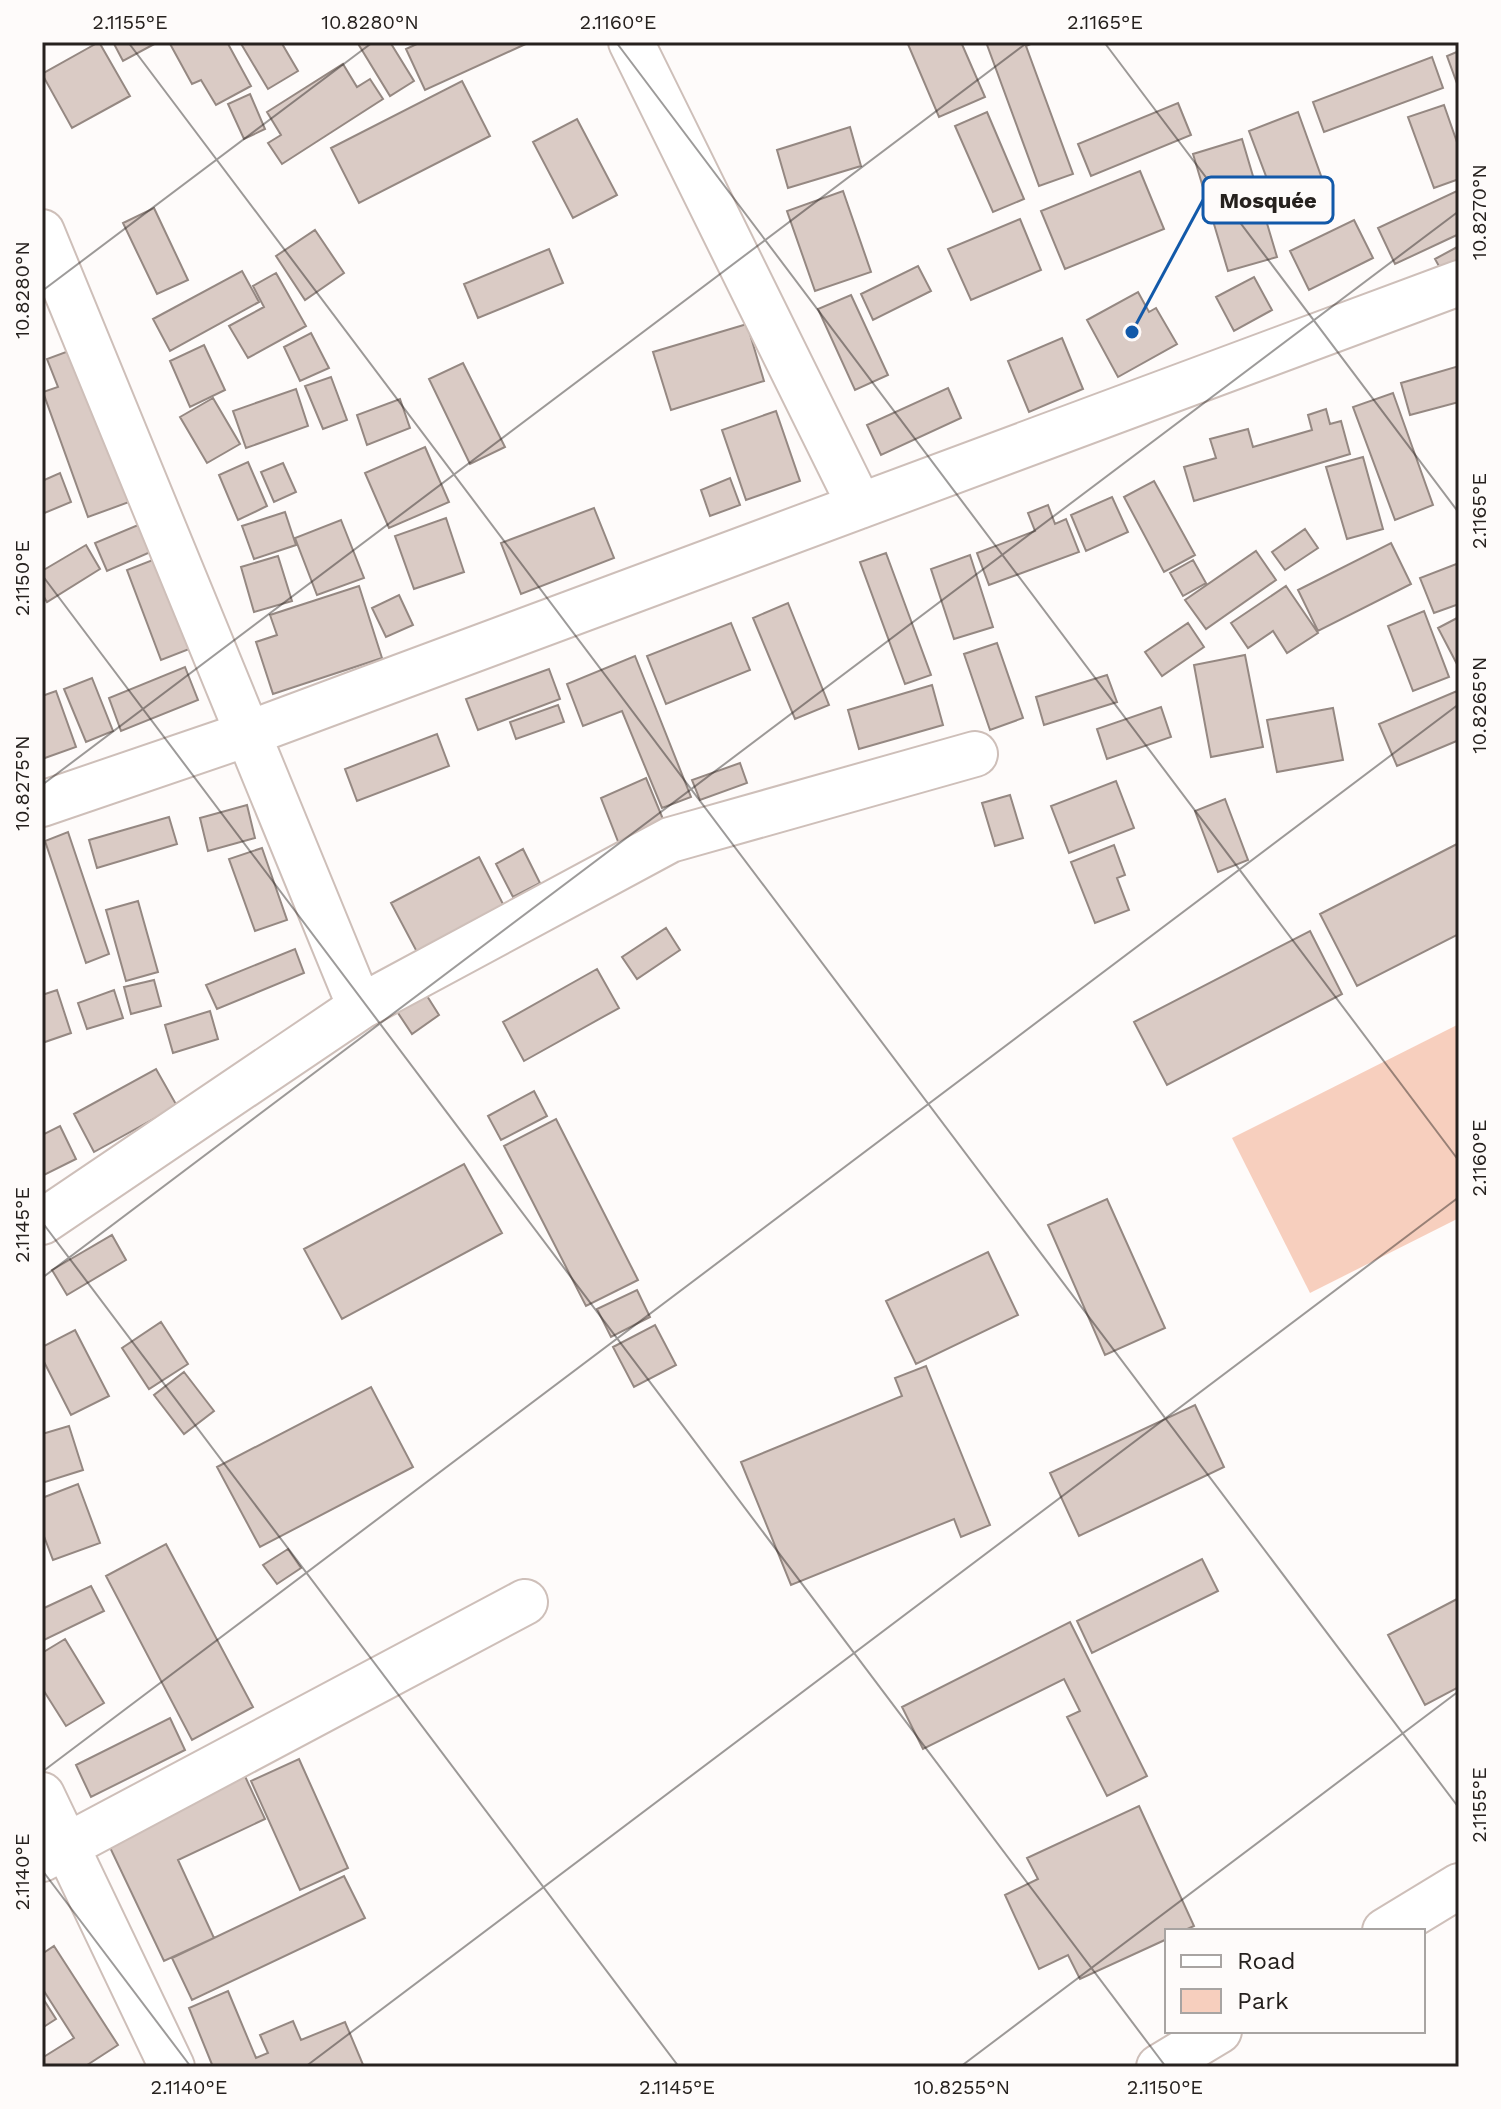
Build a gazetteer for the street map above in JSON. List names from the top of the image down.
{
  "places": ["Mosquée"],
  "legend": ["Road", "Park"],
  "coordinates": [
    "2.1155°E",
    "10.8280°N",
    "2.1160°E",
    "2.1165°E",
    "10.8270°N",
    "2.1150°E",
    "10.8265°N",
    "10.8275°N",
    "2.1145°E",
    "2.1140°E",
    "10.8255°N"
  ]
}
